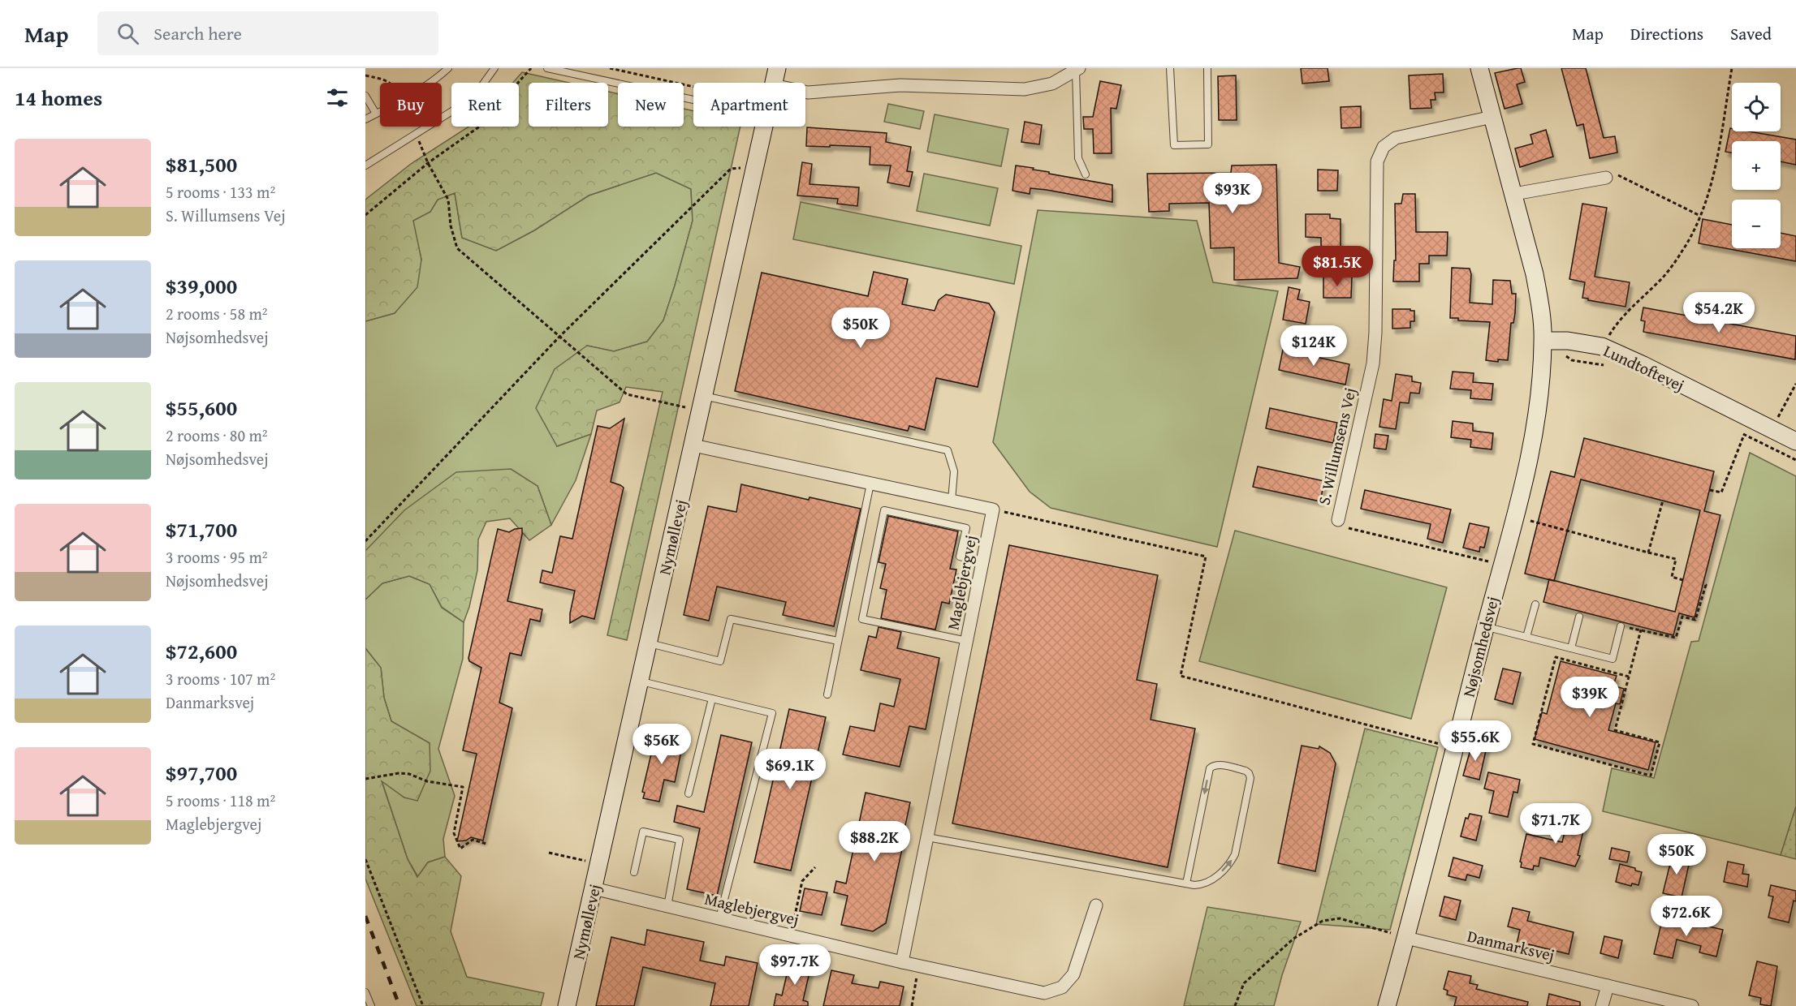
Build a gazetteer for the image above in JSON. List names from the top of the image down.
{
  "streets": {
    "street": [
      "Lundtoftevej",
      "S. Willumsens Vej",
      "Nymøllevej",
      "Maglebjergvej",
      "Nøjsomhedsvej",
      "Danmarksvej"
    ]
  },
  "crossings": [
    ["Lundtoftevej", "Nøjsomhedsvej"],
    ["Nymøllevej", "Maglebjergvej"],
    ["Nøjsomhedsvej", "Danmarksvej"]
  ],
  "page": {
    "header": "Map",
    "search": "Search here",
    "nav": ["Map", "Directions", "Saved"],
    "heading": "14 homes",
    "map_buttons": ["+", "−"],
    "chip": [
      "Buy",
      "Rent",
      "Filters",
      "New",
      "Apartment"
    ],
    "list": [
      {
        "name": "$81,500",
        "note": "5 rooms · 133 m² · S. Willumsens Vej"
      },
      {
        "name": "$39,000",
        "note": "2 rooms · 58 m² · Nøjsomhedsvej"
      },
      {
        "name": "$55,600",
        "note": "2 rooms · 80 m² · Nøjsomhedsvej"
      },
      {
        "name": "$71,700",
        "note": "3 rooms · 95 m² · Nøjsomhedsvej"
      },
      {
        "name": "$72,600",
        "note": "3 rooms · 107 m² · Danmarksvej"
      },
      {
        "name": "$97,700",
        "note": "5 rooms · 118 m² · Maglebjergvej"
      }
    ],
    "price": [
      "$93K",
      "$81.5K",
      "$54.2K",
      "$50K",
      "$124K",
      "$39K",
      "$55.6K",
      "$56K",
      "$69.1K",
      "$71.7K",
      "$88.2K",
      "$50K",
      "$72.6K",
      "$97.7K"
    ]
  }
}
